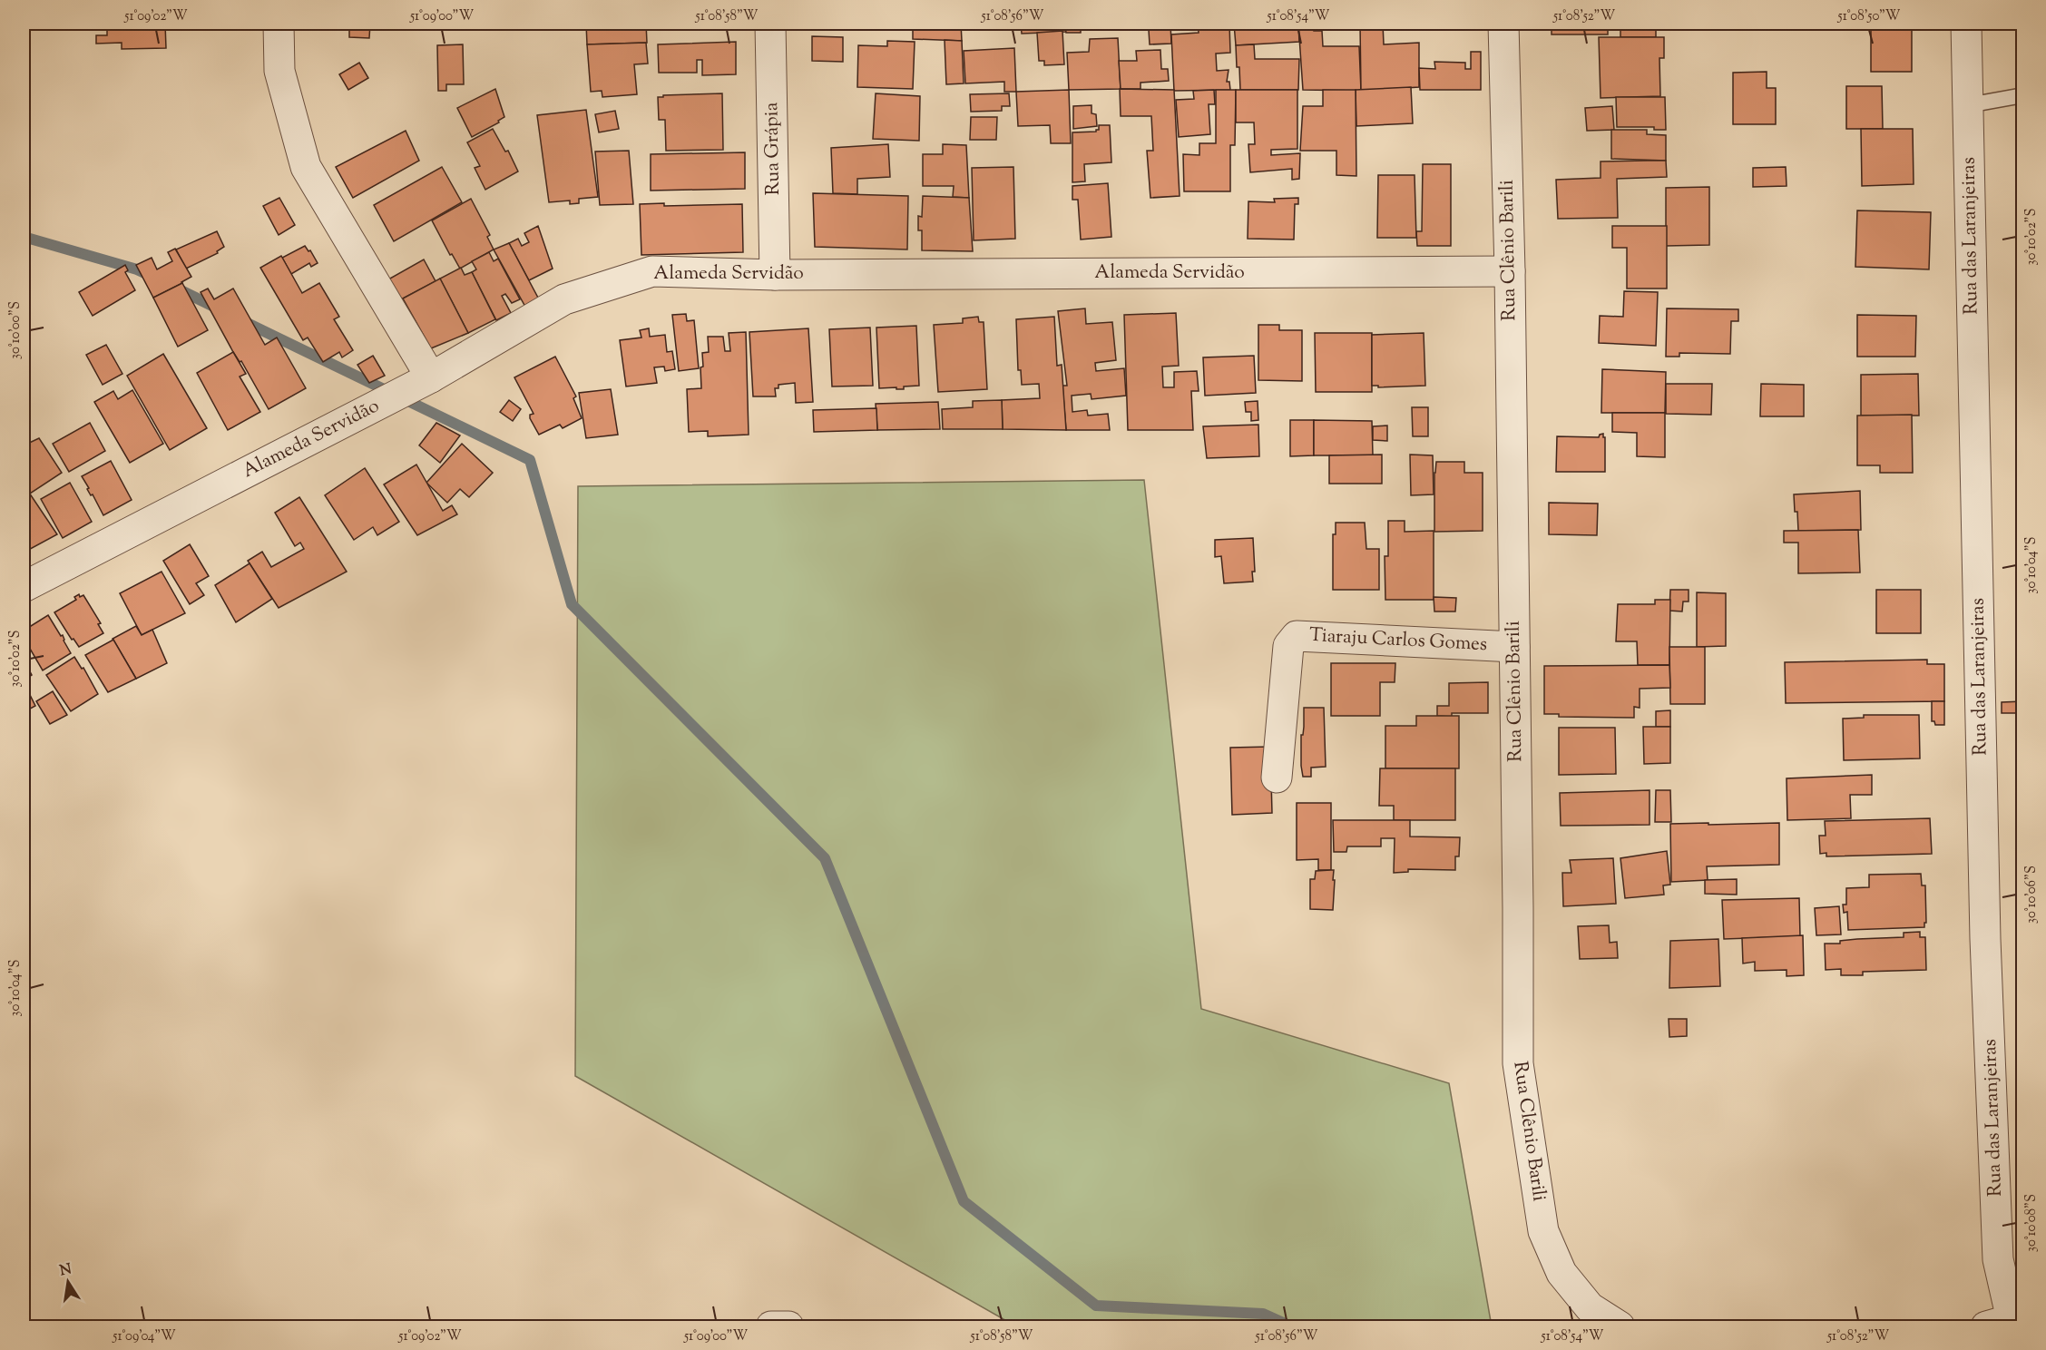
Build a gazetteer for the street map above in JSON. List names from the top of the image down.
{
  "streets": {
    "street": [
      "Rua Grápia",
      "Rua das Laranjeiras",
      "Rua Clênio Barili",
      "Alameda Servidão",
      "Tiaraju Carlos Gomes"
    ]
  },
  "crossings": [
    ["Rua Grápia", "Alameda Servidão"],
    ["Rua Clênio Barili", "Alameda Servidão"],
    ["Rua Clênio Barili", "Tiaraju Carlos Gomes"]
  ],
  "north": "top",
  "coordinates": [
    "51°09'02\"W",
    "51°09'00\"W",
    "51°08'58\"W",
    "51°08'56\"W",
    "51°08'54\"W",
    "51°08'52\"W",
    "51°08'50\"W",
    "30°10'02\"S",
    "30°10'00\"S",
    "30°10'04\"S",
    "30°10'06\"S",
    "30°10'08\"S",
    "51°09'04\"W"
  ]
}
